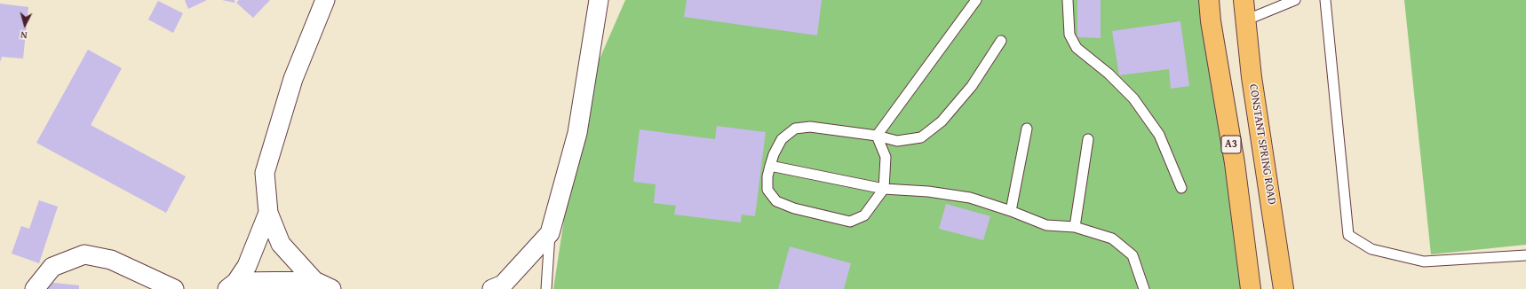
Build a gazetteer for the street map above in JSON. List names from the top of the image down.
{
  "streets": {
    "main road": ["A3", "CONSTANT SPRING ROAD"]
  },
  "north": "bottom"
}
